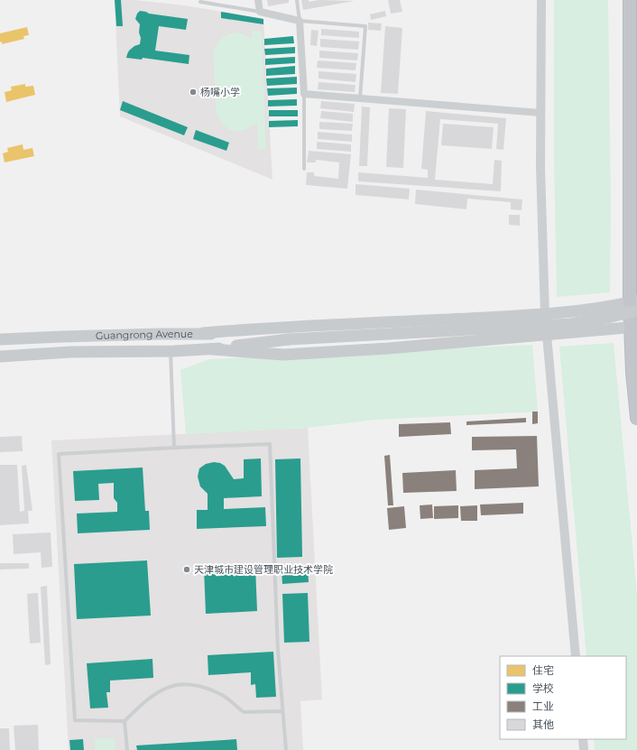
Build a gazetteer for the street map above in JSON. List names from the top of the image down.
{
  "streets": {
    "main road": ["Guangrong Avenue"]
  },
  "places": ["杨嘴小学", "天津城市建设管理职业技术学院"],
  "legend": [
    "住宅",
    "学校",
    "工业",
    "其他"
  ]
}
